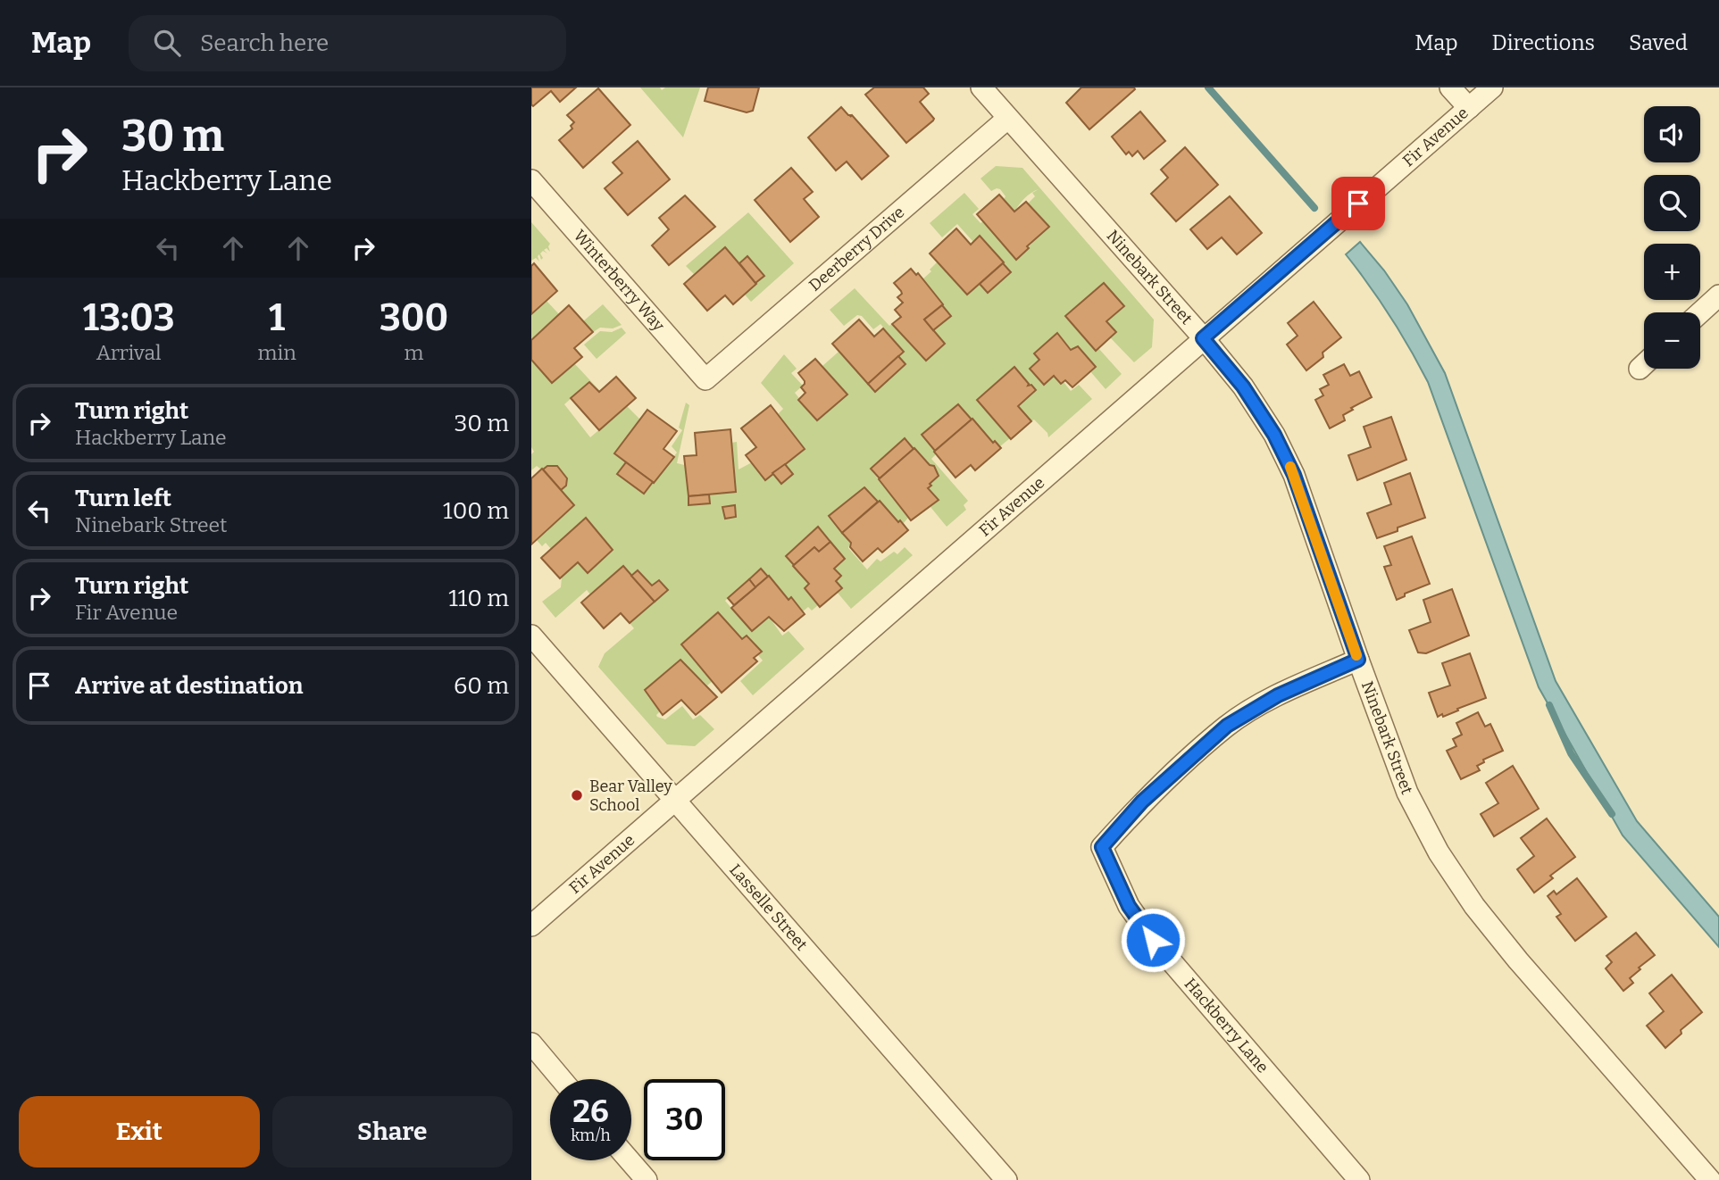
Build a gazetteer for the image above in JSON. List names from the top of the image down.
{
  "streets": {
    "street": [
      "Fir Avenue",
      "Deerberry Drive",
      "Ninebark Street",
      "Winterberry Way",
      "Lasselle Street",
      "Hackberry Lane"
    ]
  },
  "crossings": [
    ["Fir Avenue", "Ninebark Street"],
    ["Fir Avenue", "Lasselle Street"],
    ["Deerberry Drive", "Ninebark Street"],
    ["Deerberry Drive", "Winterberry Way"],
    ["Ninebark Street", "Hackberry Lane"]
  ],
  "places": ["Bear Valley School"],
  "page": {
    "header": "Map",
    "search": "Search here",
    "nav": ["Map", "Directions", "Saved"],
    "turn": ["30 m", "Hackberry Lane"],
    "map_buttons": ["+", "−"],
    "eta": [
      "13:03",
      "Arrival",
      "1",
      "min",
      "300",
      "m"
    ],
    "list": [
      {
        "name": "Turn right",
        "note": "Hackberry Lane",
        "value": "30 m"
      },
      {
        "name": "Turn left",
        "note": "Ninebark Street",
        "value": "100 m"
      },
      {
        "name": "Turn right",
        "note": "Fir Avenue",
        "value": "110 m"
      },
      {
        "name": "Arrive at destination",
        "value": "60 m"
      }
    ],
    "speed": "26 km/h",
    "limit": "30",
    "buttons": ["Exit", "Share"]
  }
}
